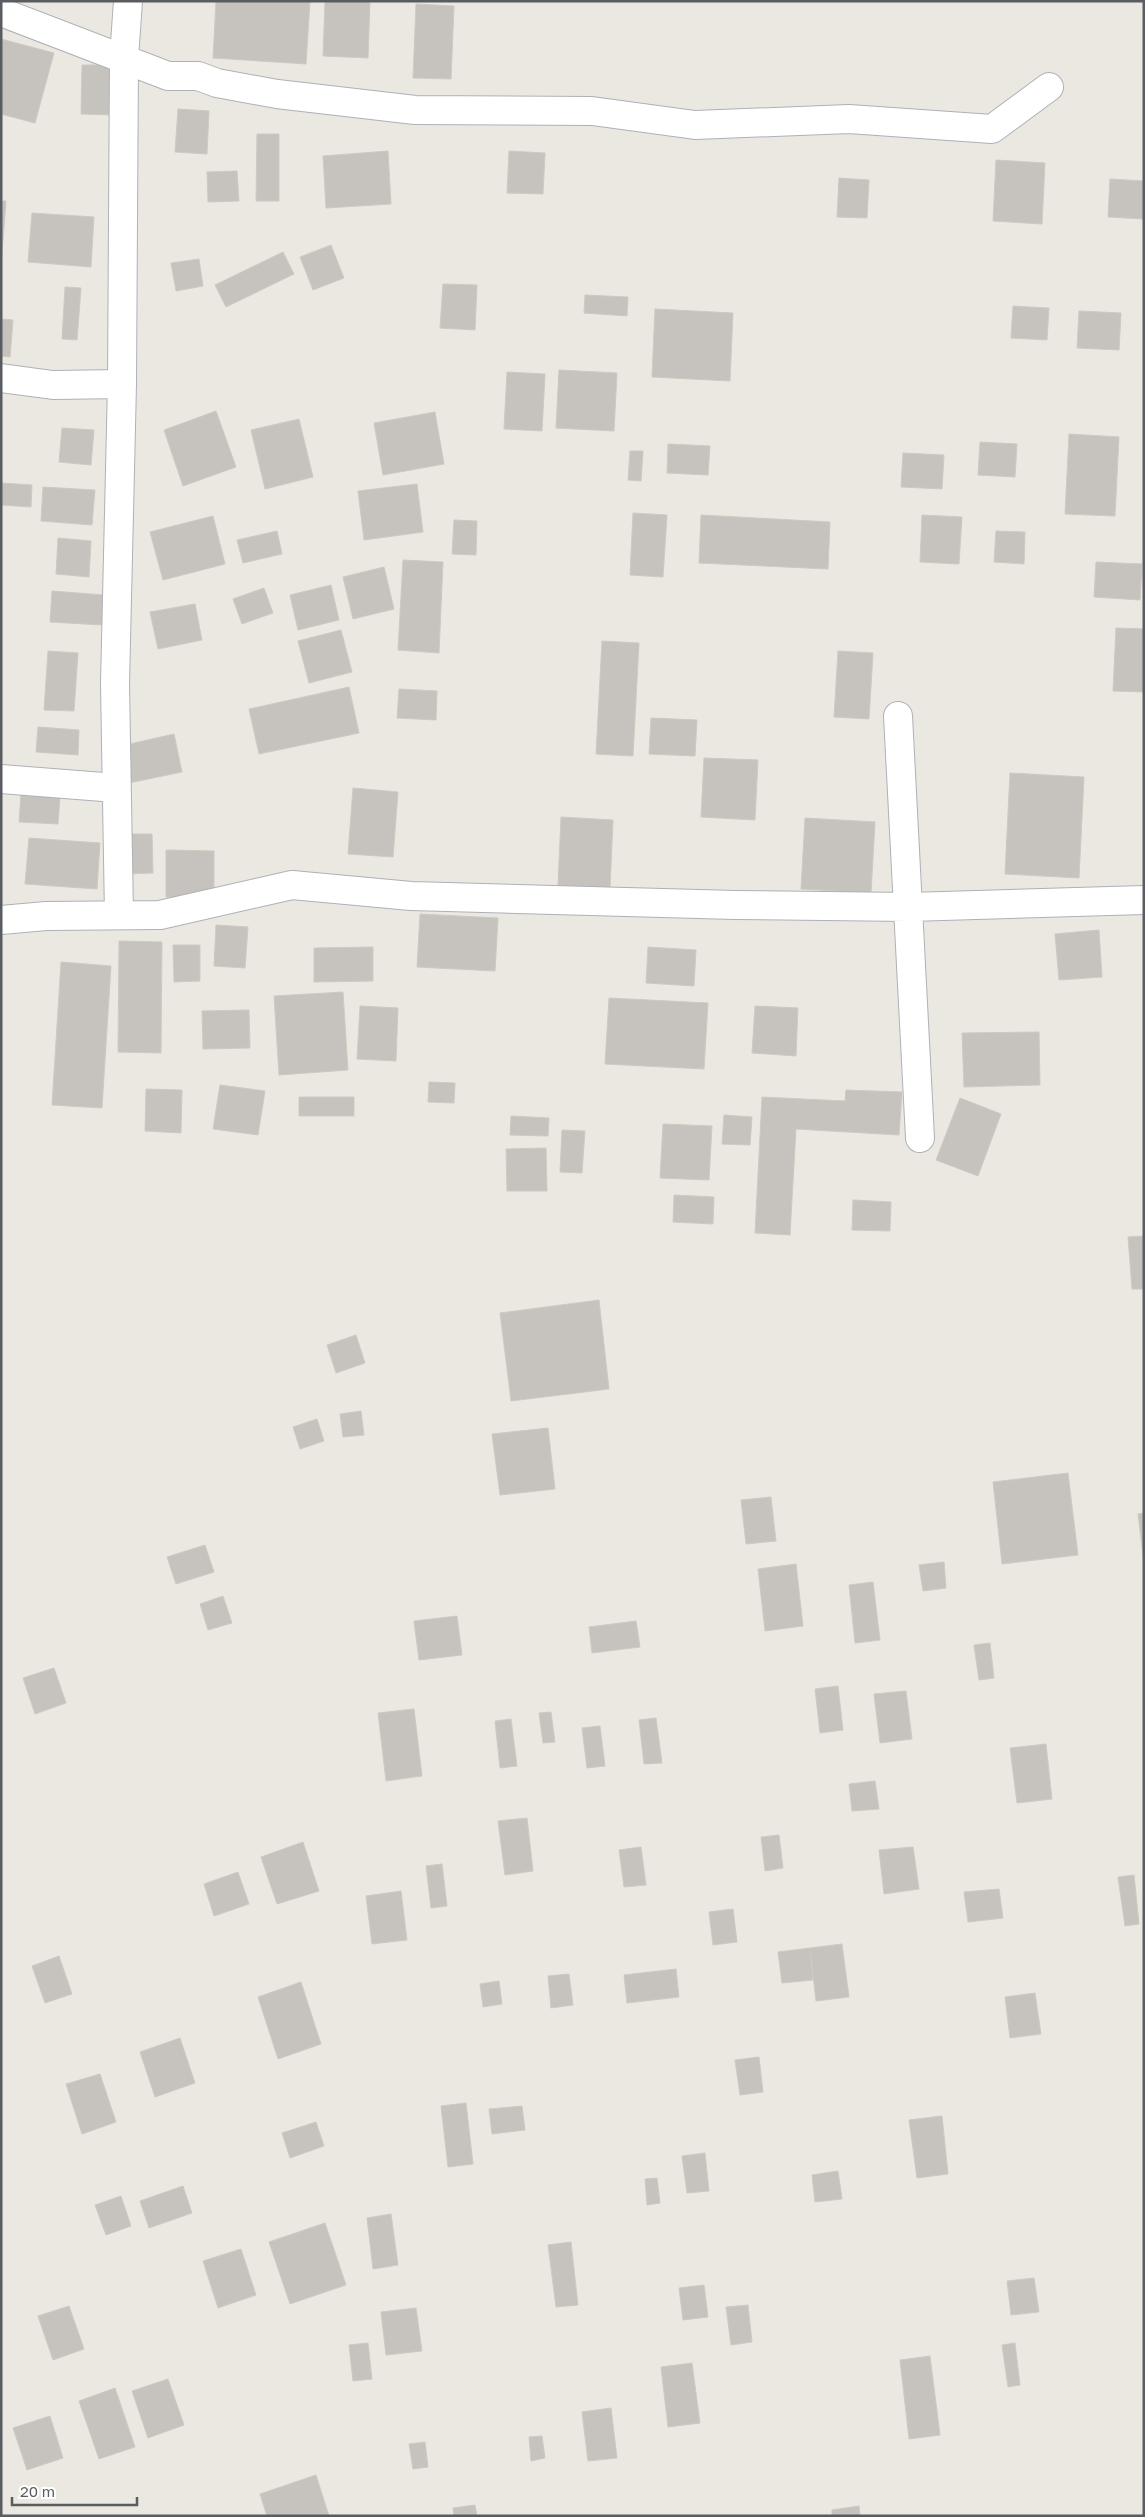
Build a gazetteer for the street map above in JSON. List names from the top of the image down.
{
  "scale_bar": "20 m"
}
